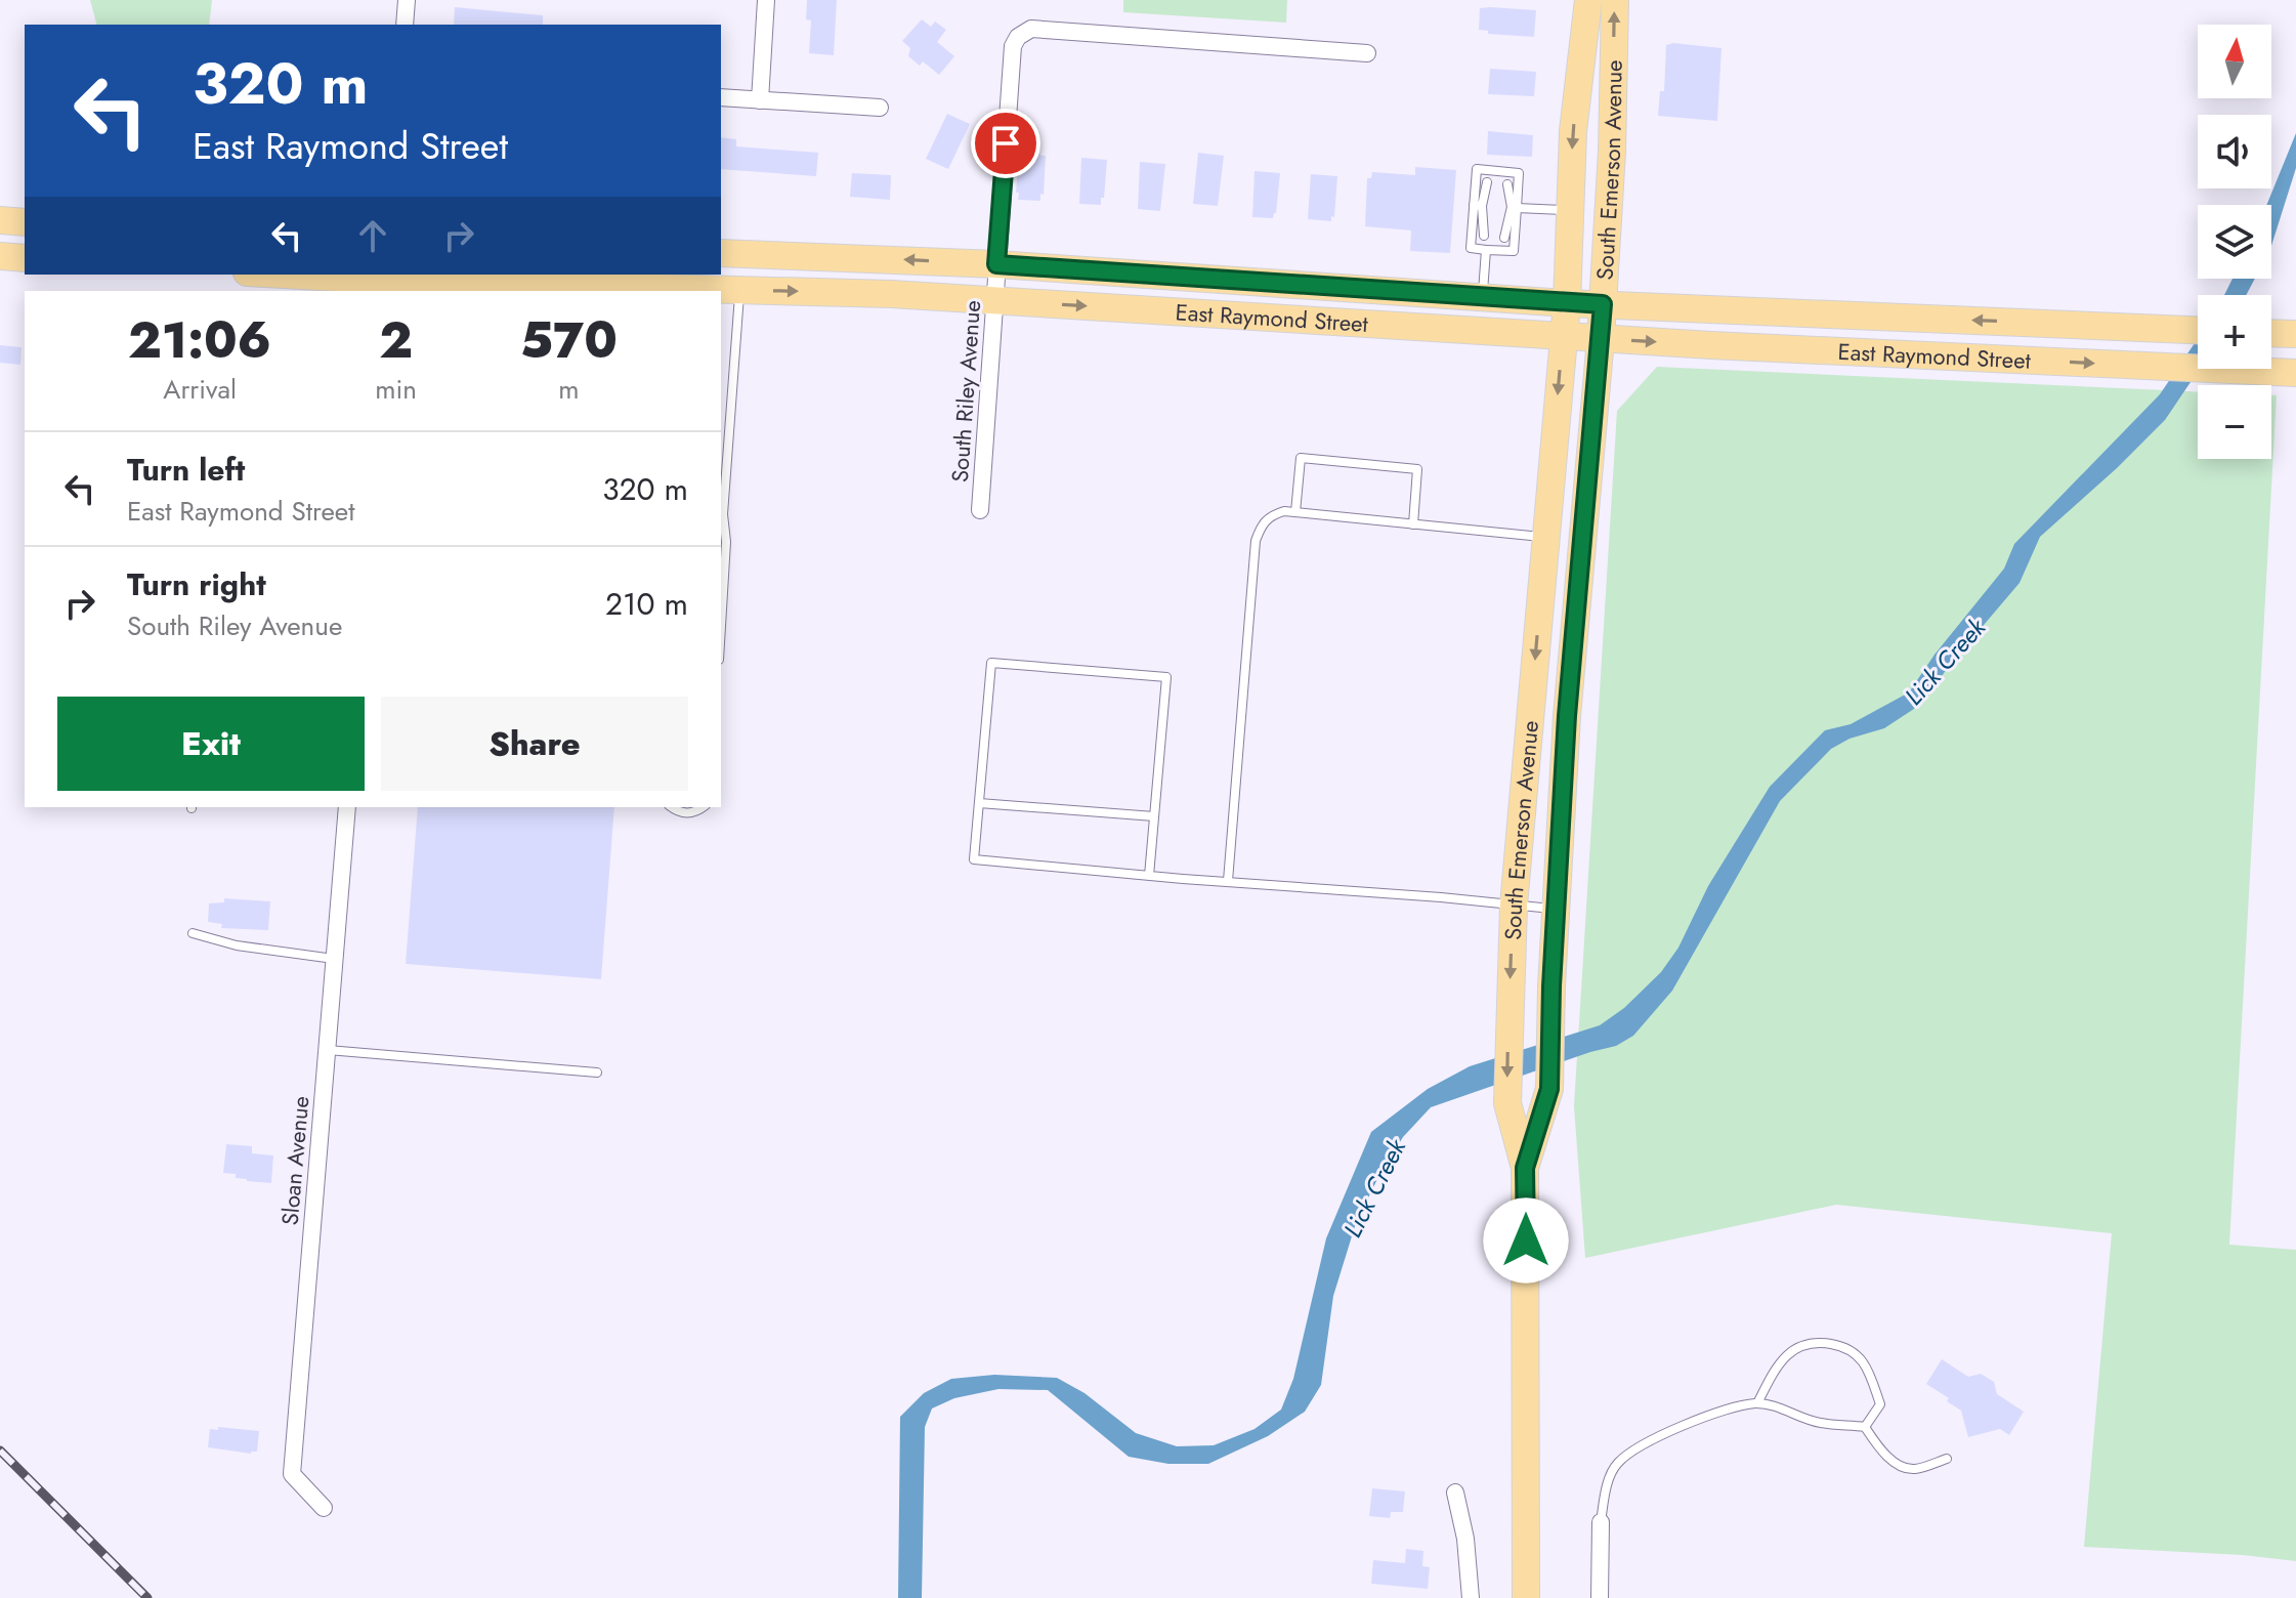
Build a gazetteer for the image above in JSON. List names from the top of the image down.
{
  "streets": {
    "main road": ["South Emerson Avenue", "East Raymond Street"],
    "street": ["South Riley Avenue", "Sloan Avenue"]
  },
  "crossings": [
    ["South Emerson Avenue", "East Raymond Street"],
    ["East Raymond Street", "South Riley Avenue"]
  ],
  "water": ["Lick Creek"],
  "north": "top",
  "page": {
    "map_buttons": ["+", "−"],
    "turn": ["320 m", "East Raymond Street"],
    "eta": [
      "21:06",
      "Arrival",
      "2",
      "min",
      "570",
      "m"
    ],
    "list": [
      {
        "name": "Turn left",
        "note": "East Raymond Street",
        "value": "320 m"
      },
      {
        "name": "Turn right",
        "note": "South Riley Avenue",
        "value": "210 m"
      }
    ],
    "buttons": ["Exit", "Share"]
  }
}
